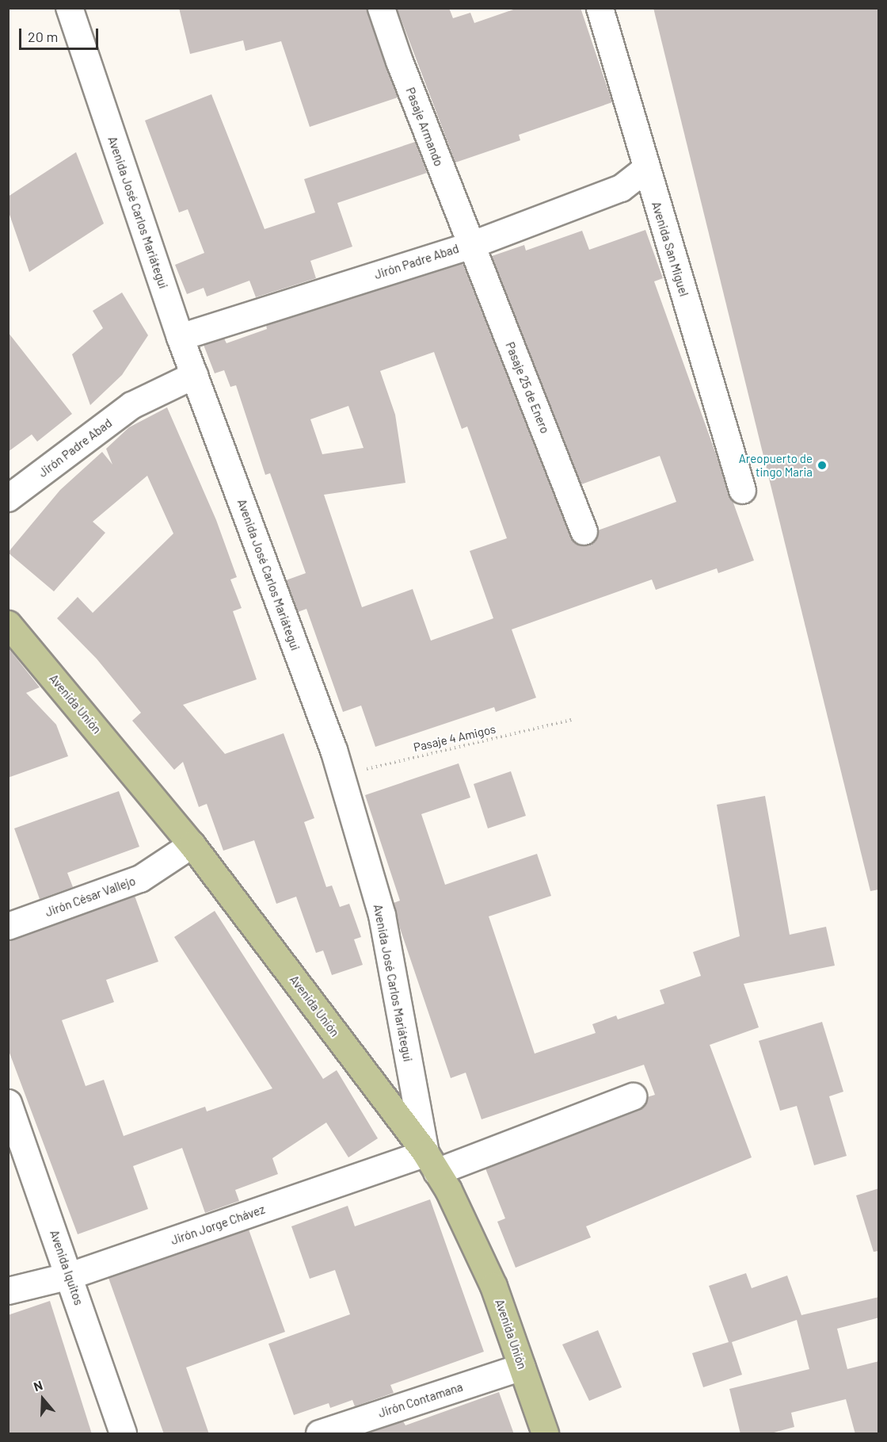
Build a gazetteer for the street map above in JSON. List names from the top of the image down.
{
  "streets": {
    "main road": ["Avenida Unión"],
    "street": [
      "Pasaje Armando",
      "Avenida José Carlos Mariátegui",
      "Avenida San Miguel",
      "Jirón Padre Abad",
      "Pasaje 25 de Enero",
      "Jirón César Vallejo",
      "Jirón Jorge Chávez",
      "Avenida Iquitos",
      "Jirón Contamana"
    ],
    "path": ["Pasaje 4 Amigos"]
  },
  "crossings": [
    ["Pasaje Armando", "Jirón Padre Abad"],
    ["Pasaje Armando", "Pasaje 25 de Enero"],
    ["Avenida José Carlos Mariátegui", "Jirón Padre Abad"],
    ["Avenida José Carlos Mariátegui", "Avenida Unión"],
    ["Avenida José Carlos Mariátegui", "Pasaje 4 Amigos"],
    ["Avenida José Carlos Mariátegui", "Jirón Jorge Chávez"],
    ["Avenida San Miguel", "Jirón Padre Abad"],
    ["Jirón Padre Abad", "Pasaje 25 de Enero"],
    ["Avenida Unión", "Jirón César Vallejo"],
    ["Avenida Unión", "Jirón Jorge Chávez"],
    ["Avenida Unión", "Jirón Contamana"],
    ["Jirón Jorge Chávez", "Avenida Iquitos"]
  ],
  "places": ["Areopuerto de tingo Maria"],
  "scale_bar": "20 m",
  "north": "top"
}
